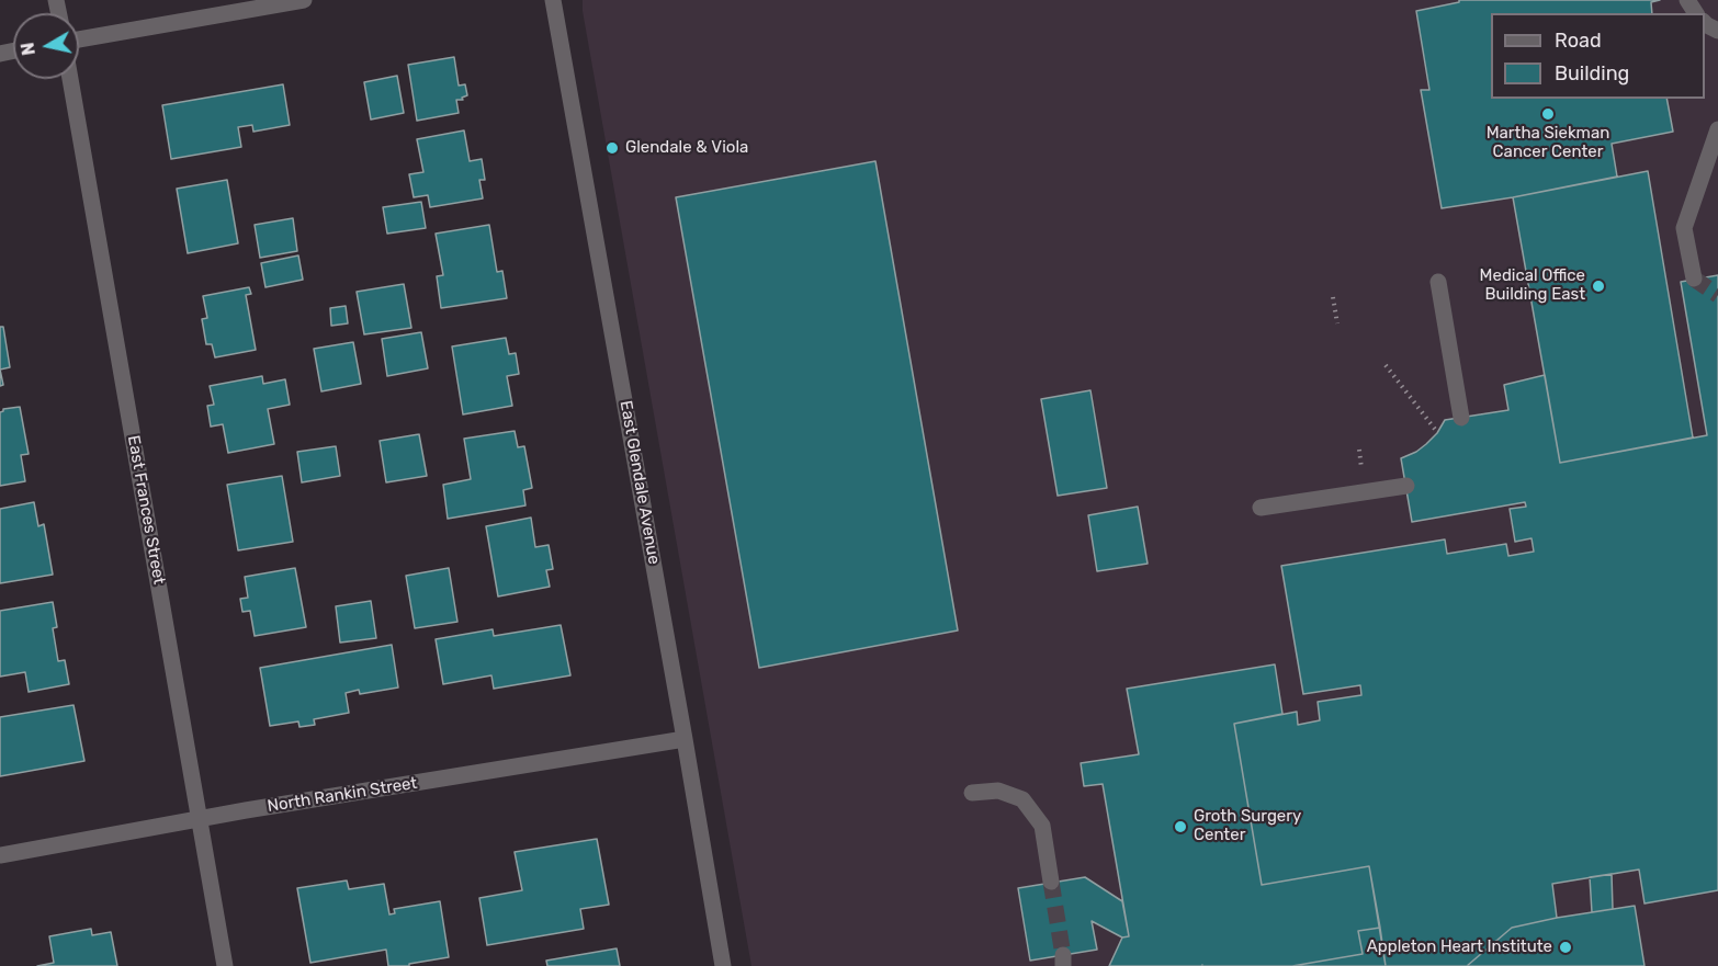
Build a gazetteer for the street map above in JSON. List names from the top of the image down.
{
  "streets": {
    "street": ["East Glendale Avenue", "East Frances Street", "North Rankin Street"]
  },
  "crossings": [
    ["East Glendale Avenue", "North Rankin Street"],
    ["East Frances Street", "North Rankin Street"]
  ],
  "places": [
    "Martha Siekman Cancer Center",
    "Glendale & Viola",
    "Medical Office Building East",
    "Groth Surgery Center",
    "Appleton Heart Institute"
  ],
  "legend": ["Road", "Building"],
  "north": "left"
}
